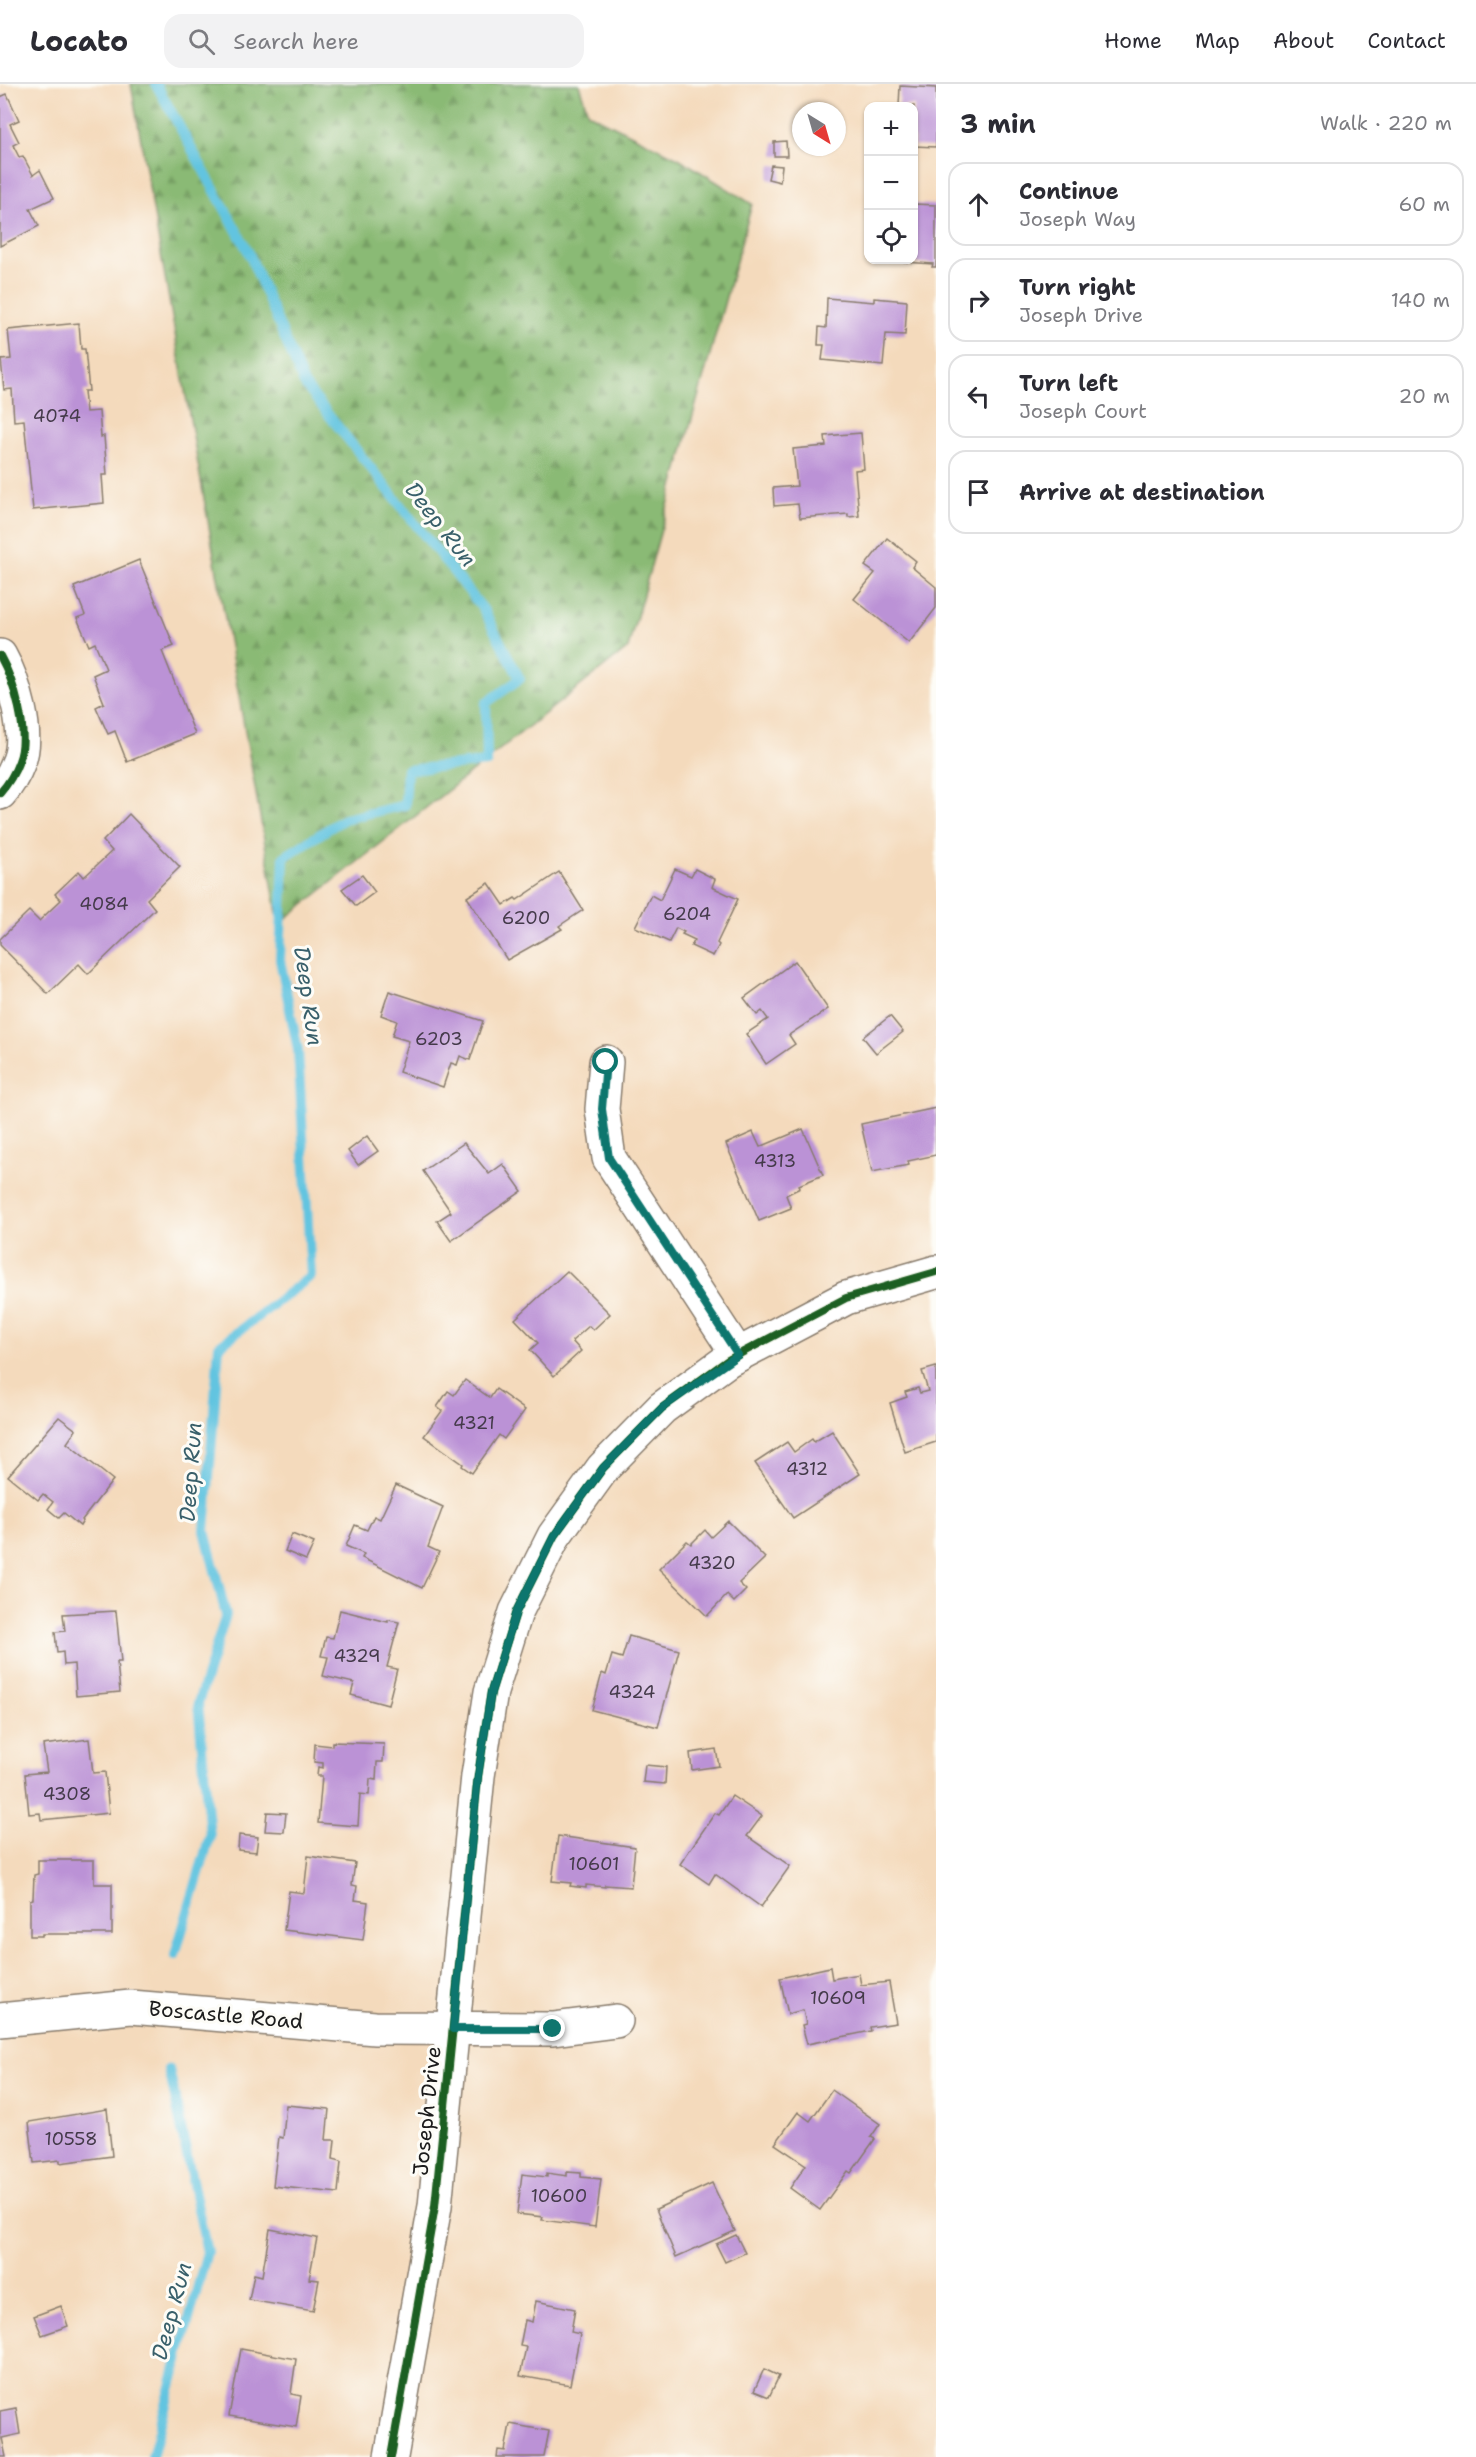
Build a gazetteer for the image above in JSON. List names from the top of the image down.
{
  "streets": {
    "street": ["Boscastle Road", "Joseph Drive"]
  },
  "crossings": [
    ["Boscastle Road", "Joseph Drive"]
  ],
  "water": ["Deep Run"],
  "house_numbers": [
    "4074",
    "4084",
    "6204",
    "6200",
    "6203",
    "4313",
    "4321",
    "4312",
    "4320",
    "4329",
    "4324",
    "4308",
    "10601",
    "10609",
    "10558",
    "10600"
  ],
  "north": "bottom right",
  "page": {
    "header": "Locato",
    "search": "Search here",
    "nav": [
      "Home",
      "Map",
      "About",
      "Contact"
    ],
    "heading": ["3 min", "Walk · 220 m"],
    "map_buttons": ["+", "−"],
    "list": [
      ["Continue", "Joseph Way", "60 m"],
      ["Turn right", "Joseph Drive", "140 m"],
      ["Turn left", "Joseph Court", "20 m"],
      "Arrive at destination"
    ]
  }
}
